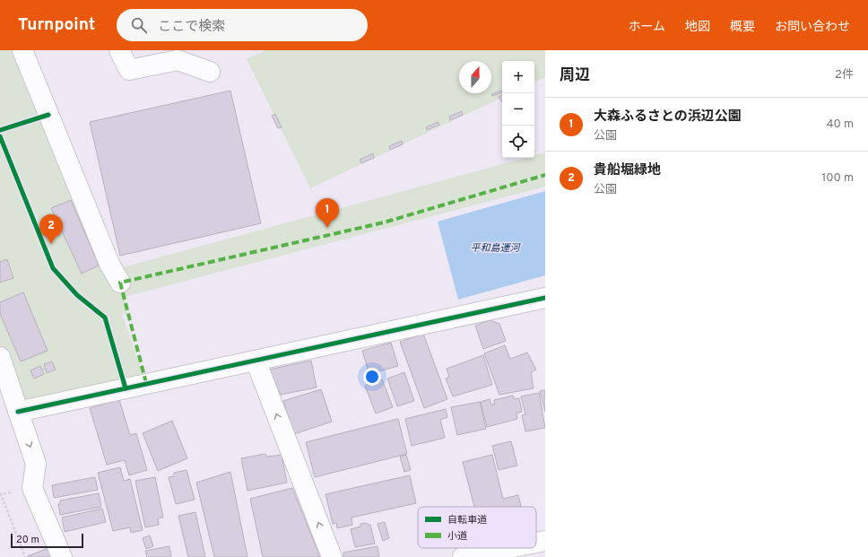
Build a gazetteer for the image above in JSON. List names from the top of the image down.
{
  "water": ["平和島運河"],
  "legend": ["自転車道", "小道"],
  "scale_bar": "20 m",
  "north": "top",
  "page": {
    "header": "Turnpoint",
    "search": "ここで検索",
    "nav": [
      "ホーム",
      "地図",
      "概要",
      "お問い合わせ"
    ],
    "heading": ["周辺", "2件"],
    "map_buttons": ["+", "−"],
    "list": [
      {
        "mark": "1",
        "name": "大森ふるさとの浜辺公園",
        "note": "公園",
        "value": "40 m"
      },
      {
        "mark": "2",
        "name": "貴船堀緑地",
        "note": "公園",
        "value": "100 m"
      }
    ],
    "pins": ["1", "2"],
    "scale": "20 m"
  }
}
